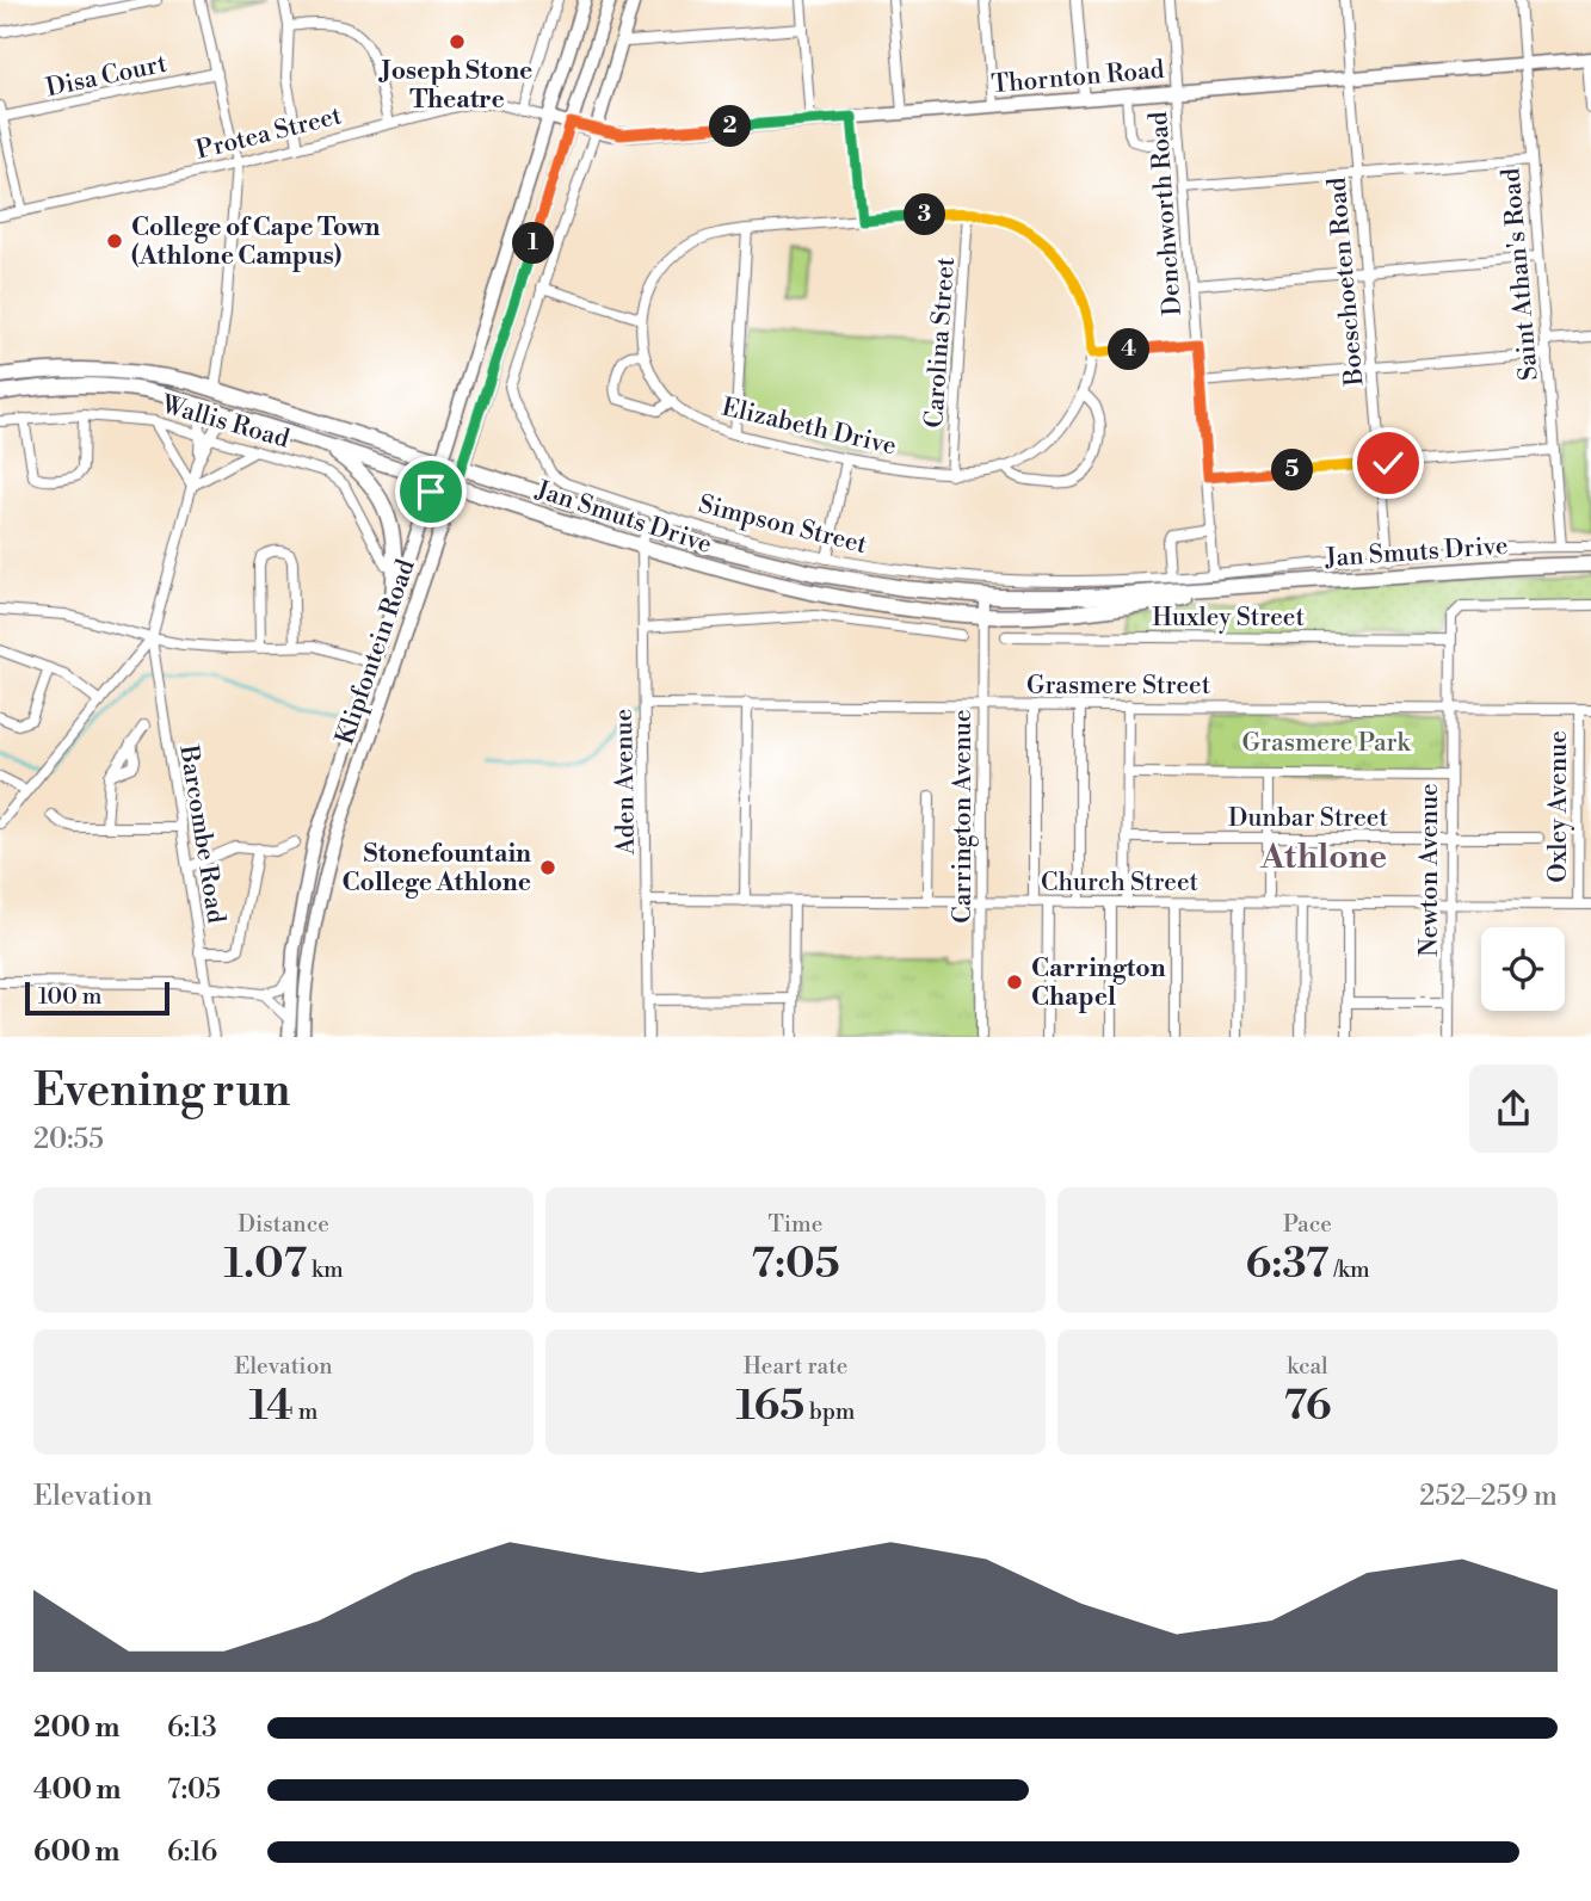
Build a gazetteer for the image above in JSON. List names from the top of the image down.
{
  "streets": {
    "main road": ["Thornton Road", "Jan Smuts Drive", "Klipfontein Road"],
    "street": [
      "Disa Court",
      "Protea Street",
      "Denchworth Road",
      "Saint Athan's Road",
      "Boeschoeten Road",
      "Carolina Street",
      "Wallis Road",
      "Elizabeth Drive",
      "Simpson Street",
      "Huxley Street",
      "Grasmere Street",
      "Aden Avenue",
      "Oxley Avenue",
      "Carrington Avenue",
      "Dunbar Street",
      "Barcombe Road",
      "Newton Avenue",
      "Church Street"
    ]
  },
  "crossings": [
    ["Thornton Road", "Protea Street"],
    ["Thornton Road", "Denchworth Road"],
    ["Thornton Road", "Saint Athan's Road"],
    ["Thornton Road", "Boeschoeten Road"],
    ["Thornton Road", "Simpson Street"],
    ["Thornton Road", "Klipfontein Road"],
    ["Protea Street", "Klipfontein Road"],
    ["Denchworth Road", "Simpson Street"],
    ["Saint Athan's Road", "Simpson Street"],
    ["Boeschoeten Road", "Simpson Street"],
    ["Carolina Street", "Elizabeth Drive"],
    ["Jan Smuts Drive", "Klipfontein Road"],
    ["Jan Smuts Drive", "Aden Avenue"],
    ["Jan Smuts Drive", "Carrington Avenue"],
    ["Huxley Street", "Newton Avenue"],
    ["Grasmere Street", "Aden Avenue"],
    ["Grasmere Street", "Oxley Avenue"],
    ["Grasmere Street", "Carrington Avenue"],
    ["Grasmere Street", "Newton Avenue"],
    ["Aden Avenue", "Church Street"],
    ["Oxley Avenue", "Church Street"],
    ["Carrington Avenue", "Church Street"],
    ["Dunbar Street", "Newton Avenue"],
    ["Newton Avenue", "Church Street"]
  ],
  "districts": ["Athlone"],
  "parks": ["Grasmere Park"],
  "places": [
    "Joseph Stone Theatre",
    "College of Cape Town (Athlone Campus)",
    "Stonefountain College Athlone",
    "Carrington Chapel"
  ],
  "scale_bar": "100 m",
  "page": {
    "pins": [
      "2",
      "3",
      "1",
      "4",
      "5"
    ],
    "scale": "100 m",
    "heading": ["Evening run", "20:55"],
    "stats": [
      ["Distance", "1.07 km"],
      ["Time", "7:05"],
      ["Pace", "6:37 /km"],
      ["Elevation", "14 m"],
      ["Heart rate", "165 bpm"],
      ["kcal", "76"]
    ],
    "chart": ["Elevation", "252–259 m"],
    "list": [
      {
        "name": "200 m",
        "note": "6:13"
      },
      {
        "name": "400 m",
        "note": "7:05"
      },
      {
        "name": "600 m",
        "note": "6:16"
      }
    ]
  }
}
